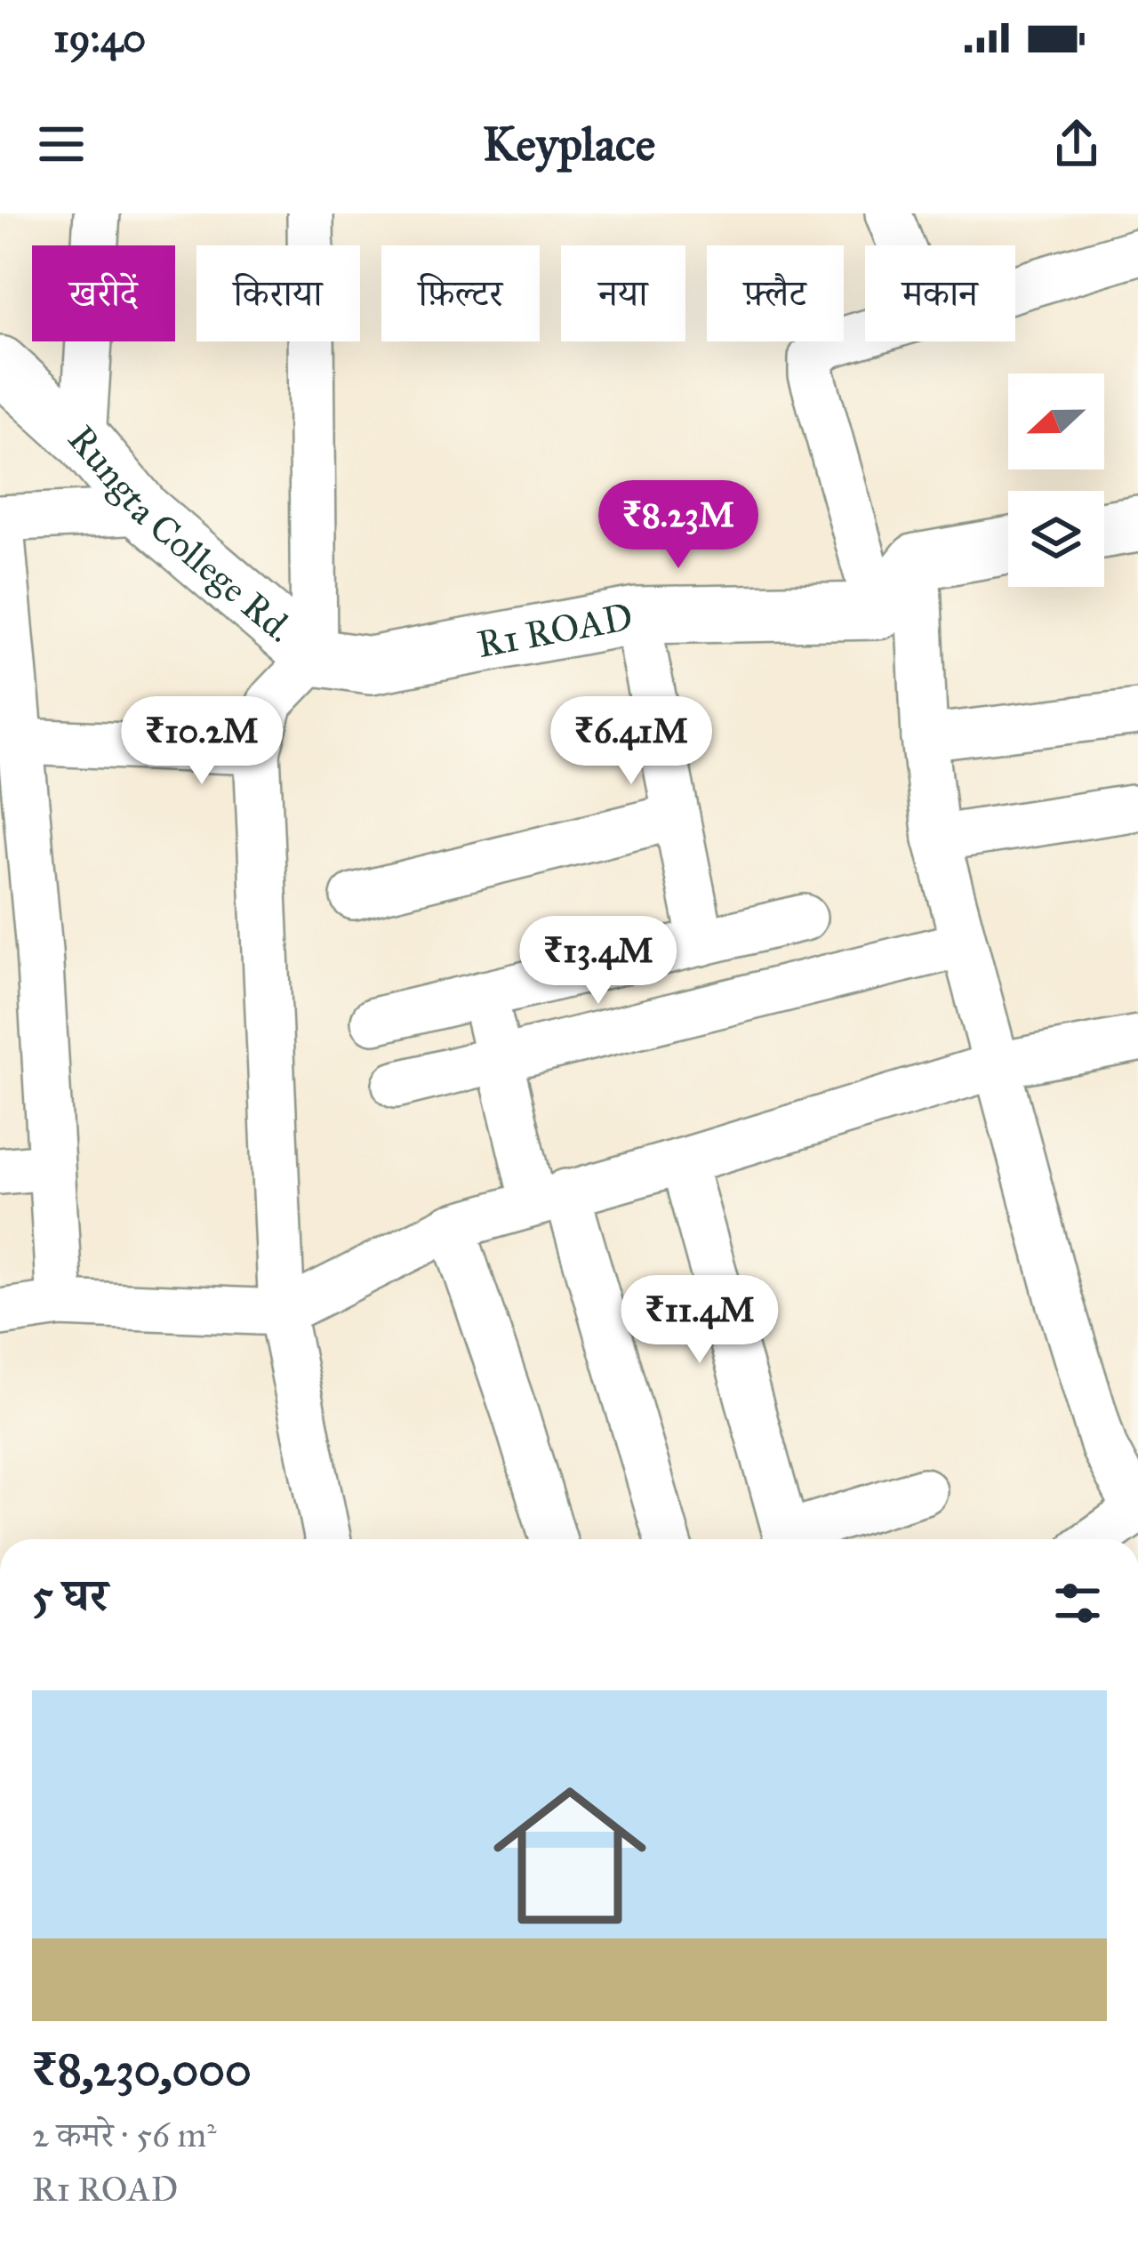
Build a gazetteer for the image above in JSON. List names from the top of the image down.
{
  "streets": {
    "main road": ["Rungta College Rd.", "R1 ROAD"]
  },
  "crossings": [
    ["Rungta College Rd.", "R1 ROAD"]
  ],
  "north": "left",
  "page": {
    "status": "19:40",
    "header": "Keyplace",
    "chip": [
      "खरीदें",
      "किराया",
      "फ़िल्टर",
      "नया",
      "फ़्लैट",
      "मकान"
    ],
    "price": [
      "₹8.23M",
      "₹10.2M",
      "₹6.41M",
      "₹13.4M",
      "₹11.4M"
    ],
    "heading": "5 घर",
    "list": [
      {
        "name": "₹8,230,000",
        "note": "2 कमरे · 56 m² · R1 ROAD"
      }
    ]
  }
}
